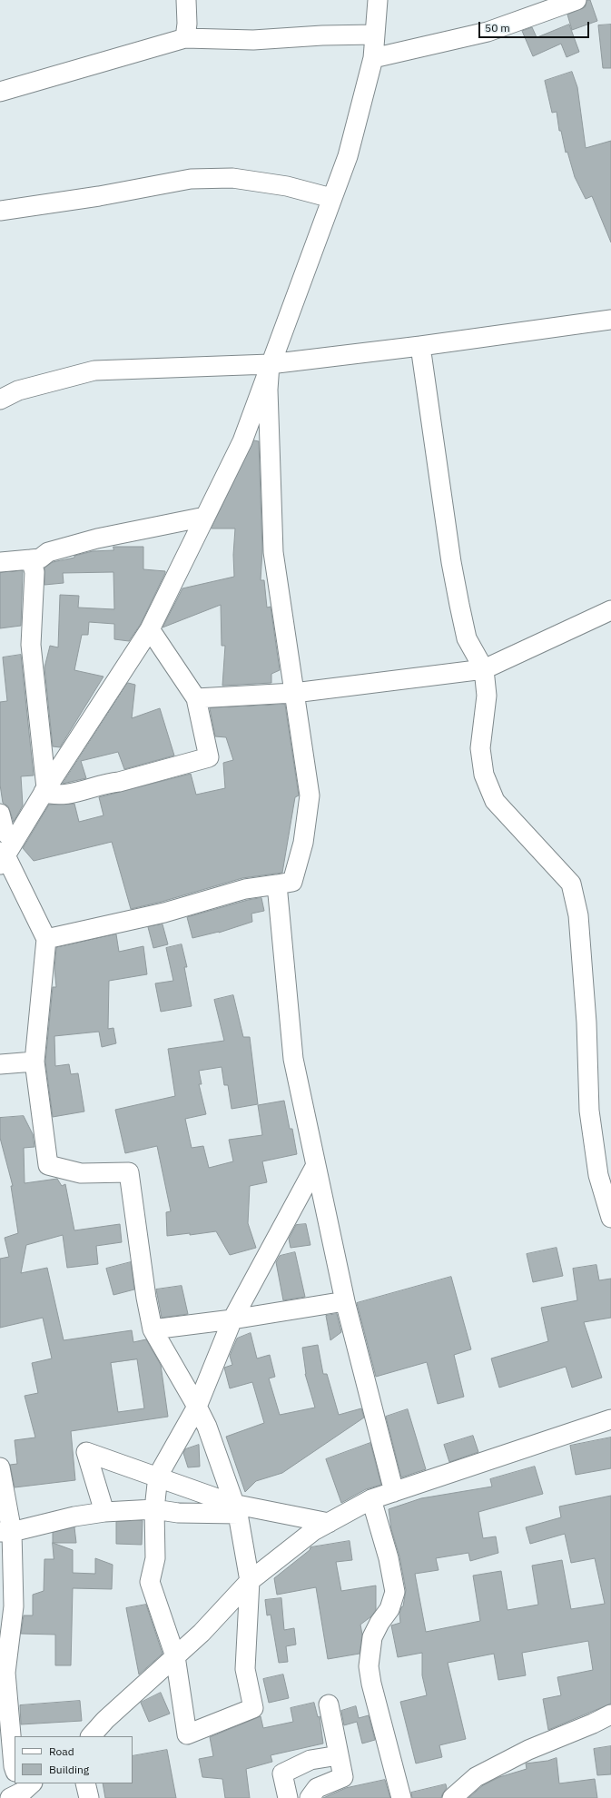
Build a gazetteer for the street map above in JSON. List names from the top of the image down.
{
  "legend": ["Road", "Building"],
  "scale_bar": "50 m"
}
